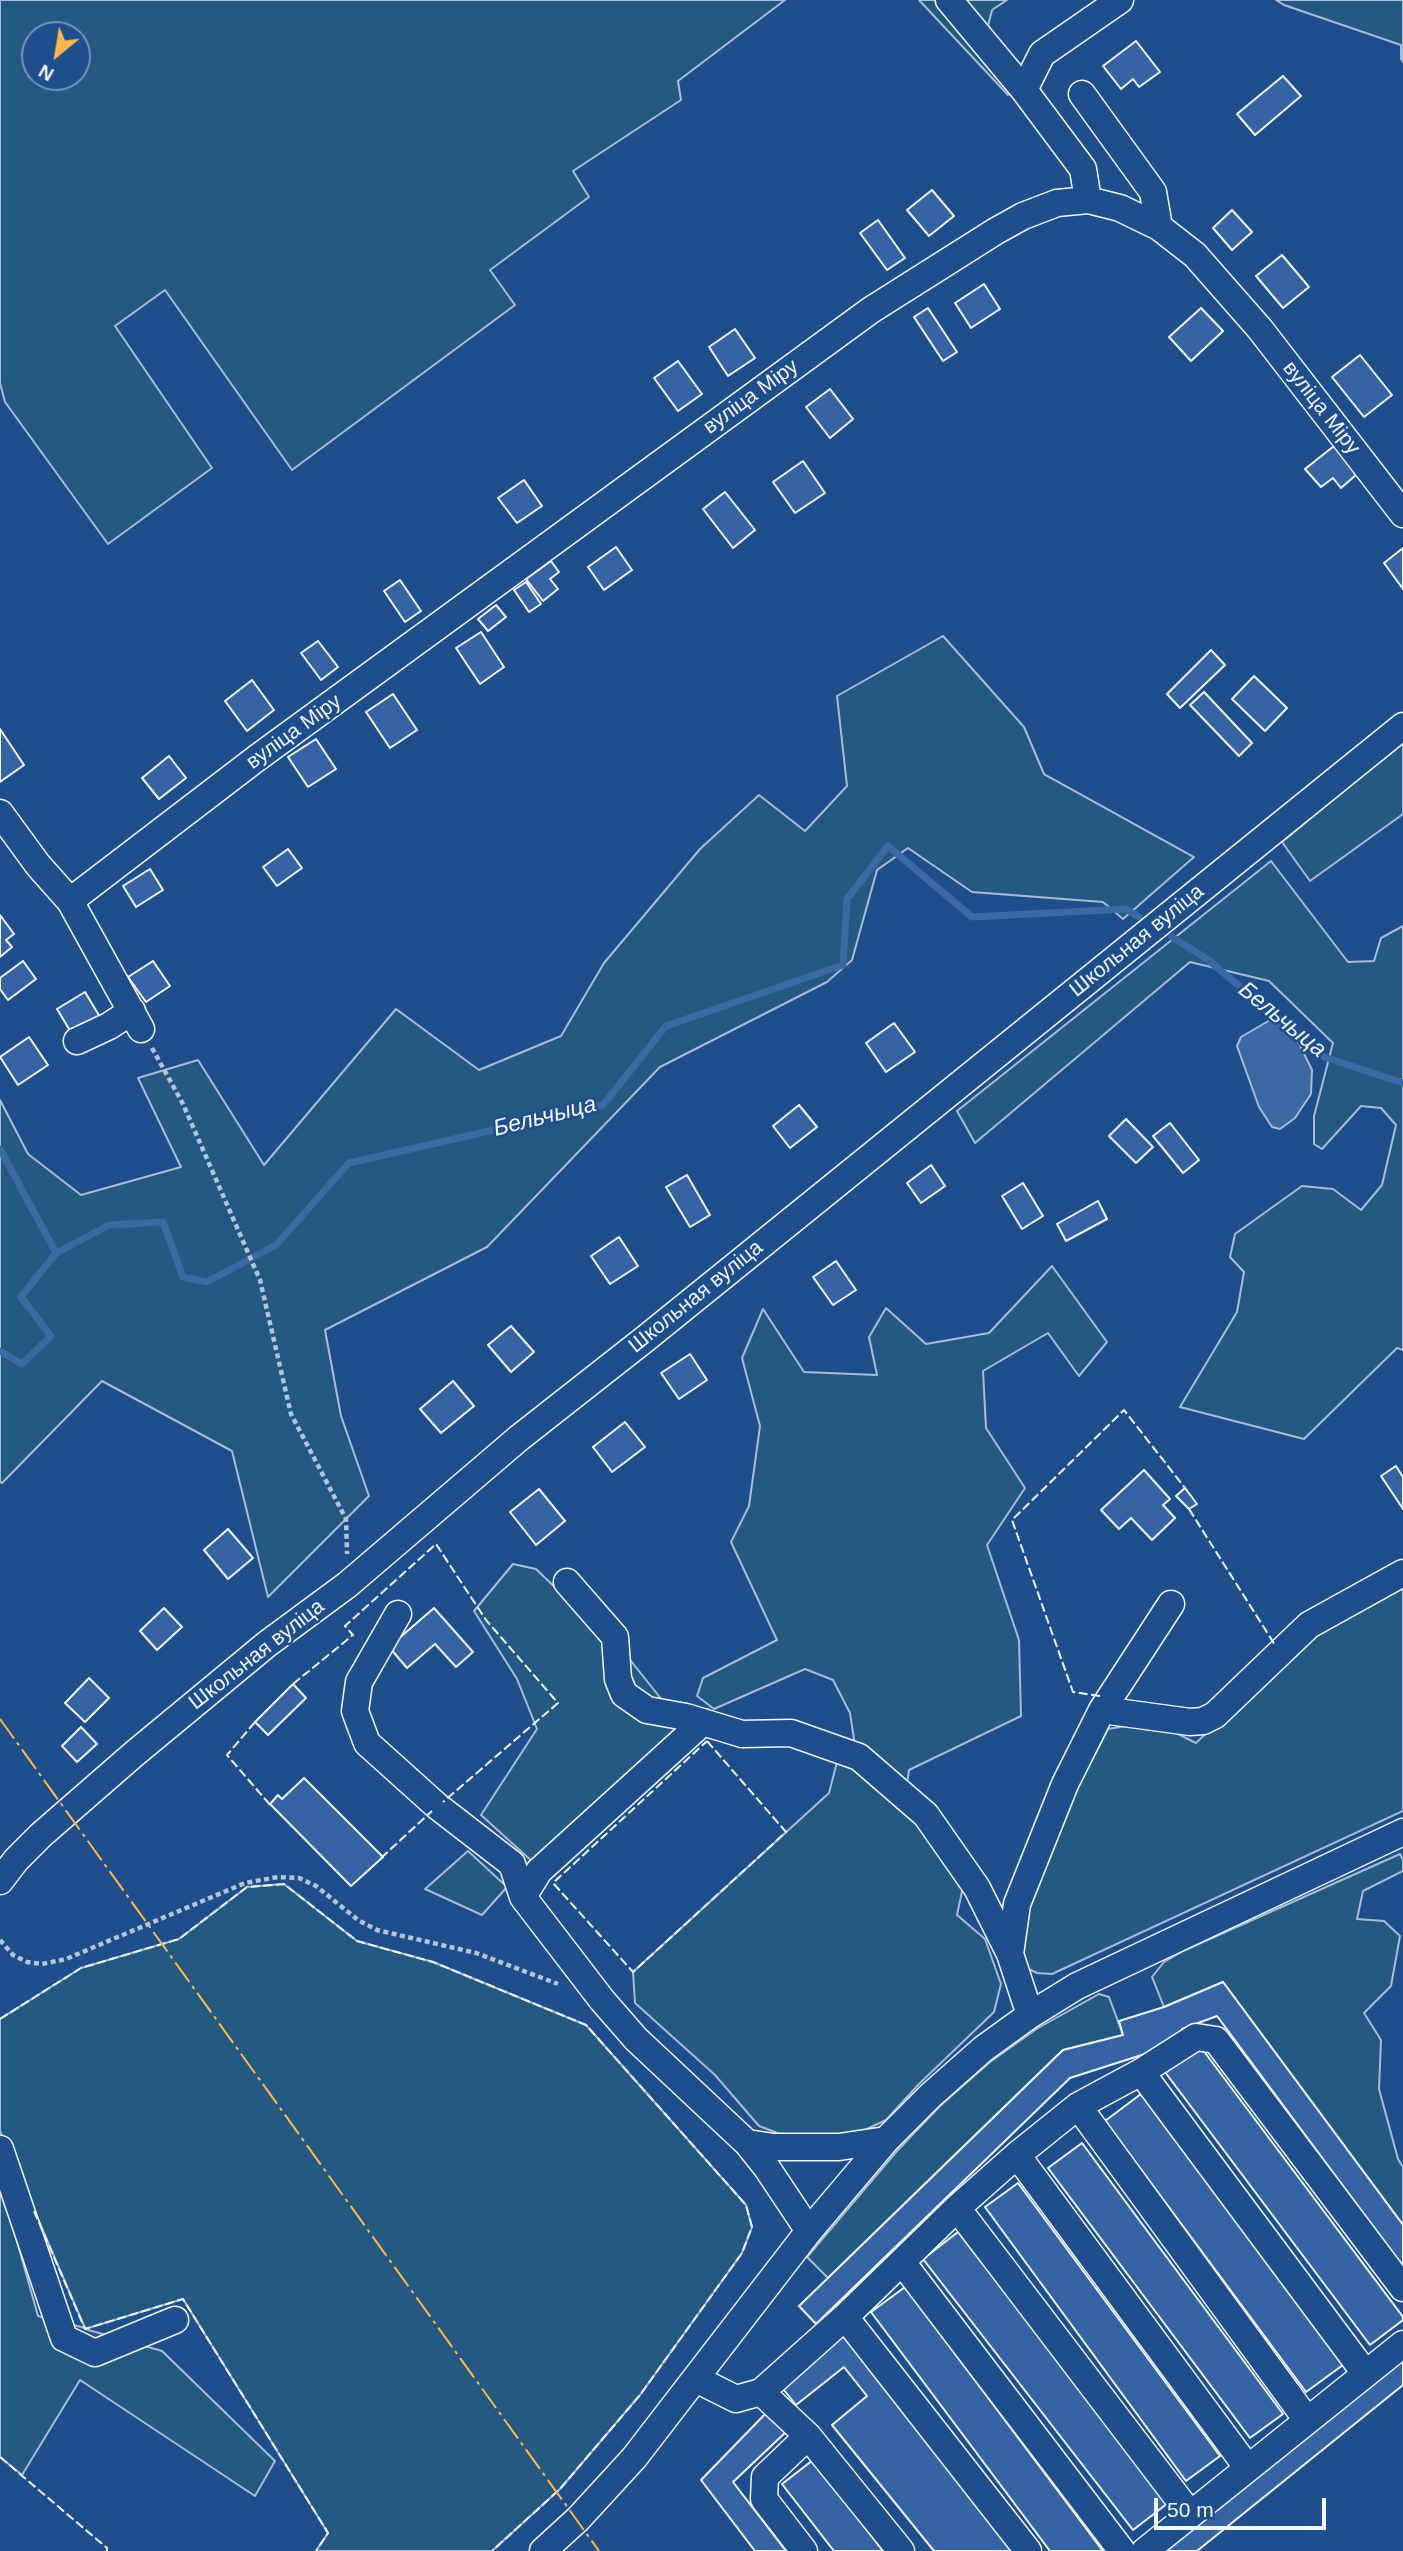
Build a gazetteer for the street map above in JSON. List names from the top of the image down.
{
  "streets": {
    "street": ["вуліца Міру", "Школьная вуліца"]
  },
  "water": ["Бельчыца"],
  "scale_bar": "50 m",
  "north": "bottom left"
}
